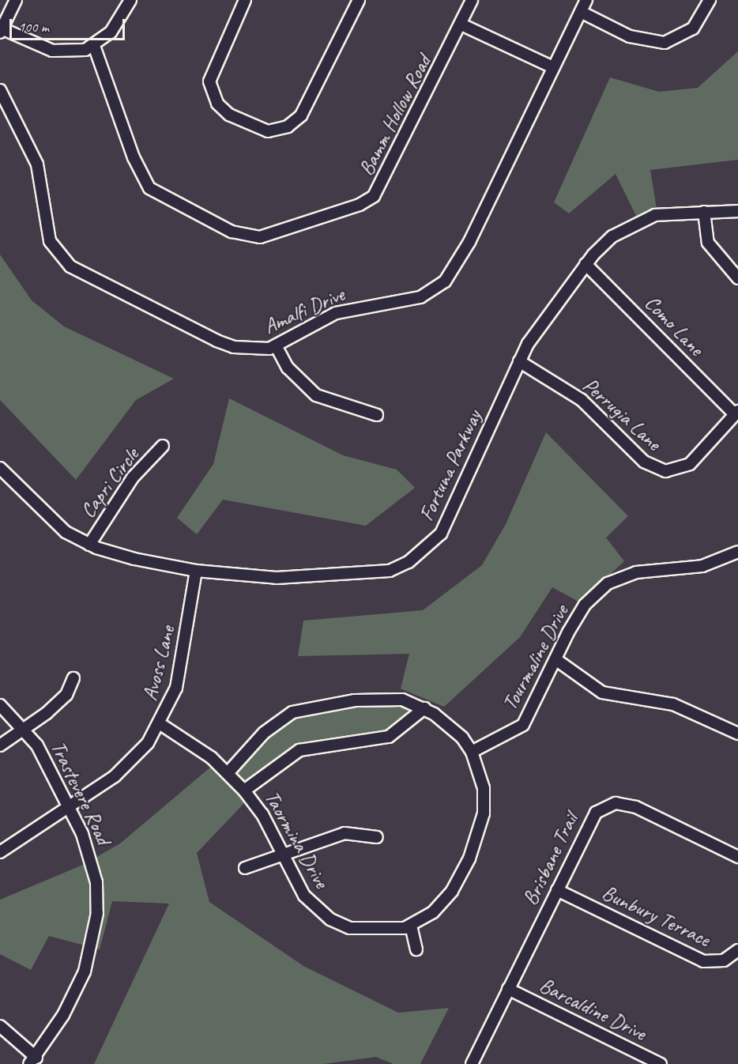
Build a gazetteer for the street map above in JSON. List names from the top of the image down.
{
  "streets": {
    "street": [
      "Bamm Hollow Road",
      "Amalfi Drive",
      "Como Lane",
      "Perrugia Lane",
      "Fortuna Parkway",
      "Capri Circle",
      "Tourmaline Drive",
      "Avoss Lane",
      "Trastevere Road",
      "Taormina Drive",
      "Brisbane Trail",
      "Bunbury Terrace",
      "Barcaldine Drive"
    ]
  },
  "crossings": [
    ["Como Lane", "Perrugia Lane"],
    ["Como Lane", "Fortuna Parkway"],
    ["Perrugia Lane", "Fortuna Parkway"],
    ["Fortuna Parkway", "Capri Circle"],
    ["Fortuna Parkway", "Avoss Lane"],
    ["Tourmaline Drive", "Taormina Drive"],
    ["Avoss Lane", "Trastevere Road"],
    ["Avoss Lane", "Taormina Drive"],
    ["Brisbane Trail", "Bunbury Terrace"],
    ["Brisbane Trail", "Barcaldine Drive"]
  ],
  "scale_bar": "100 m"
}
